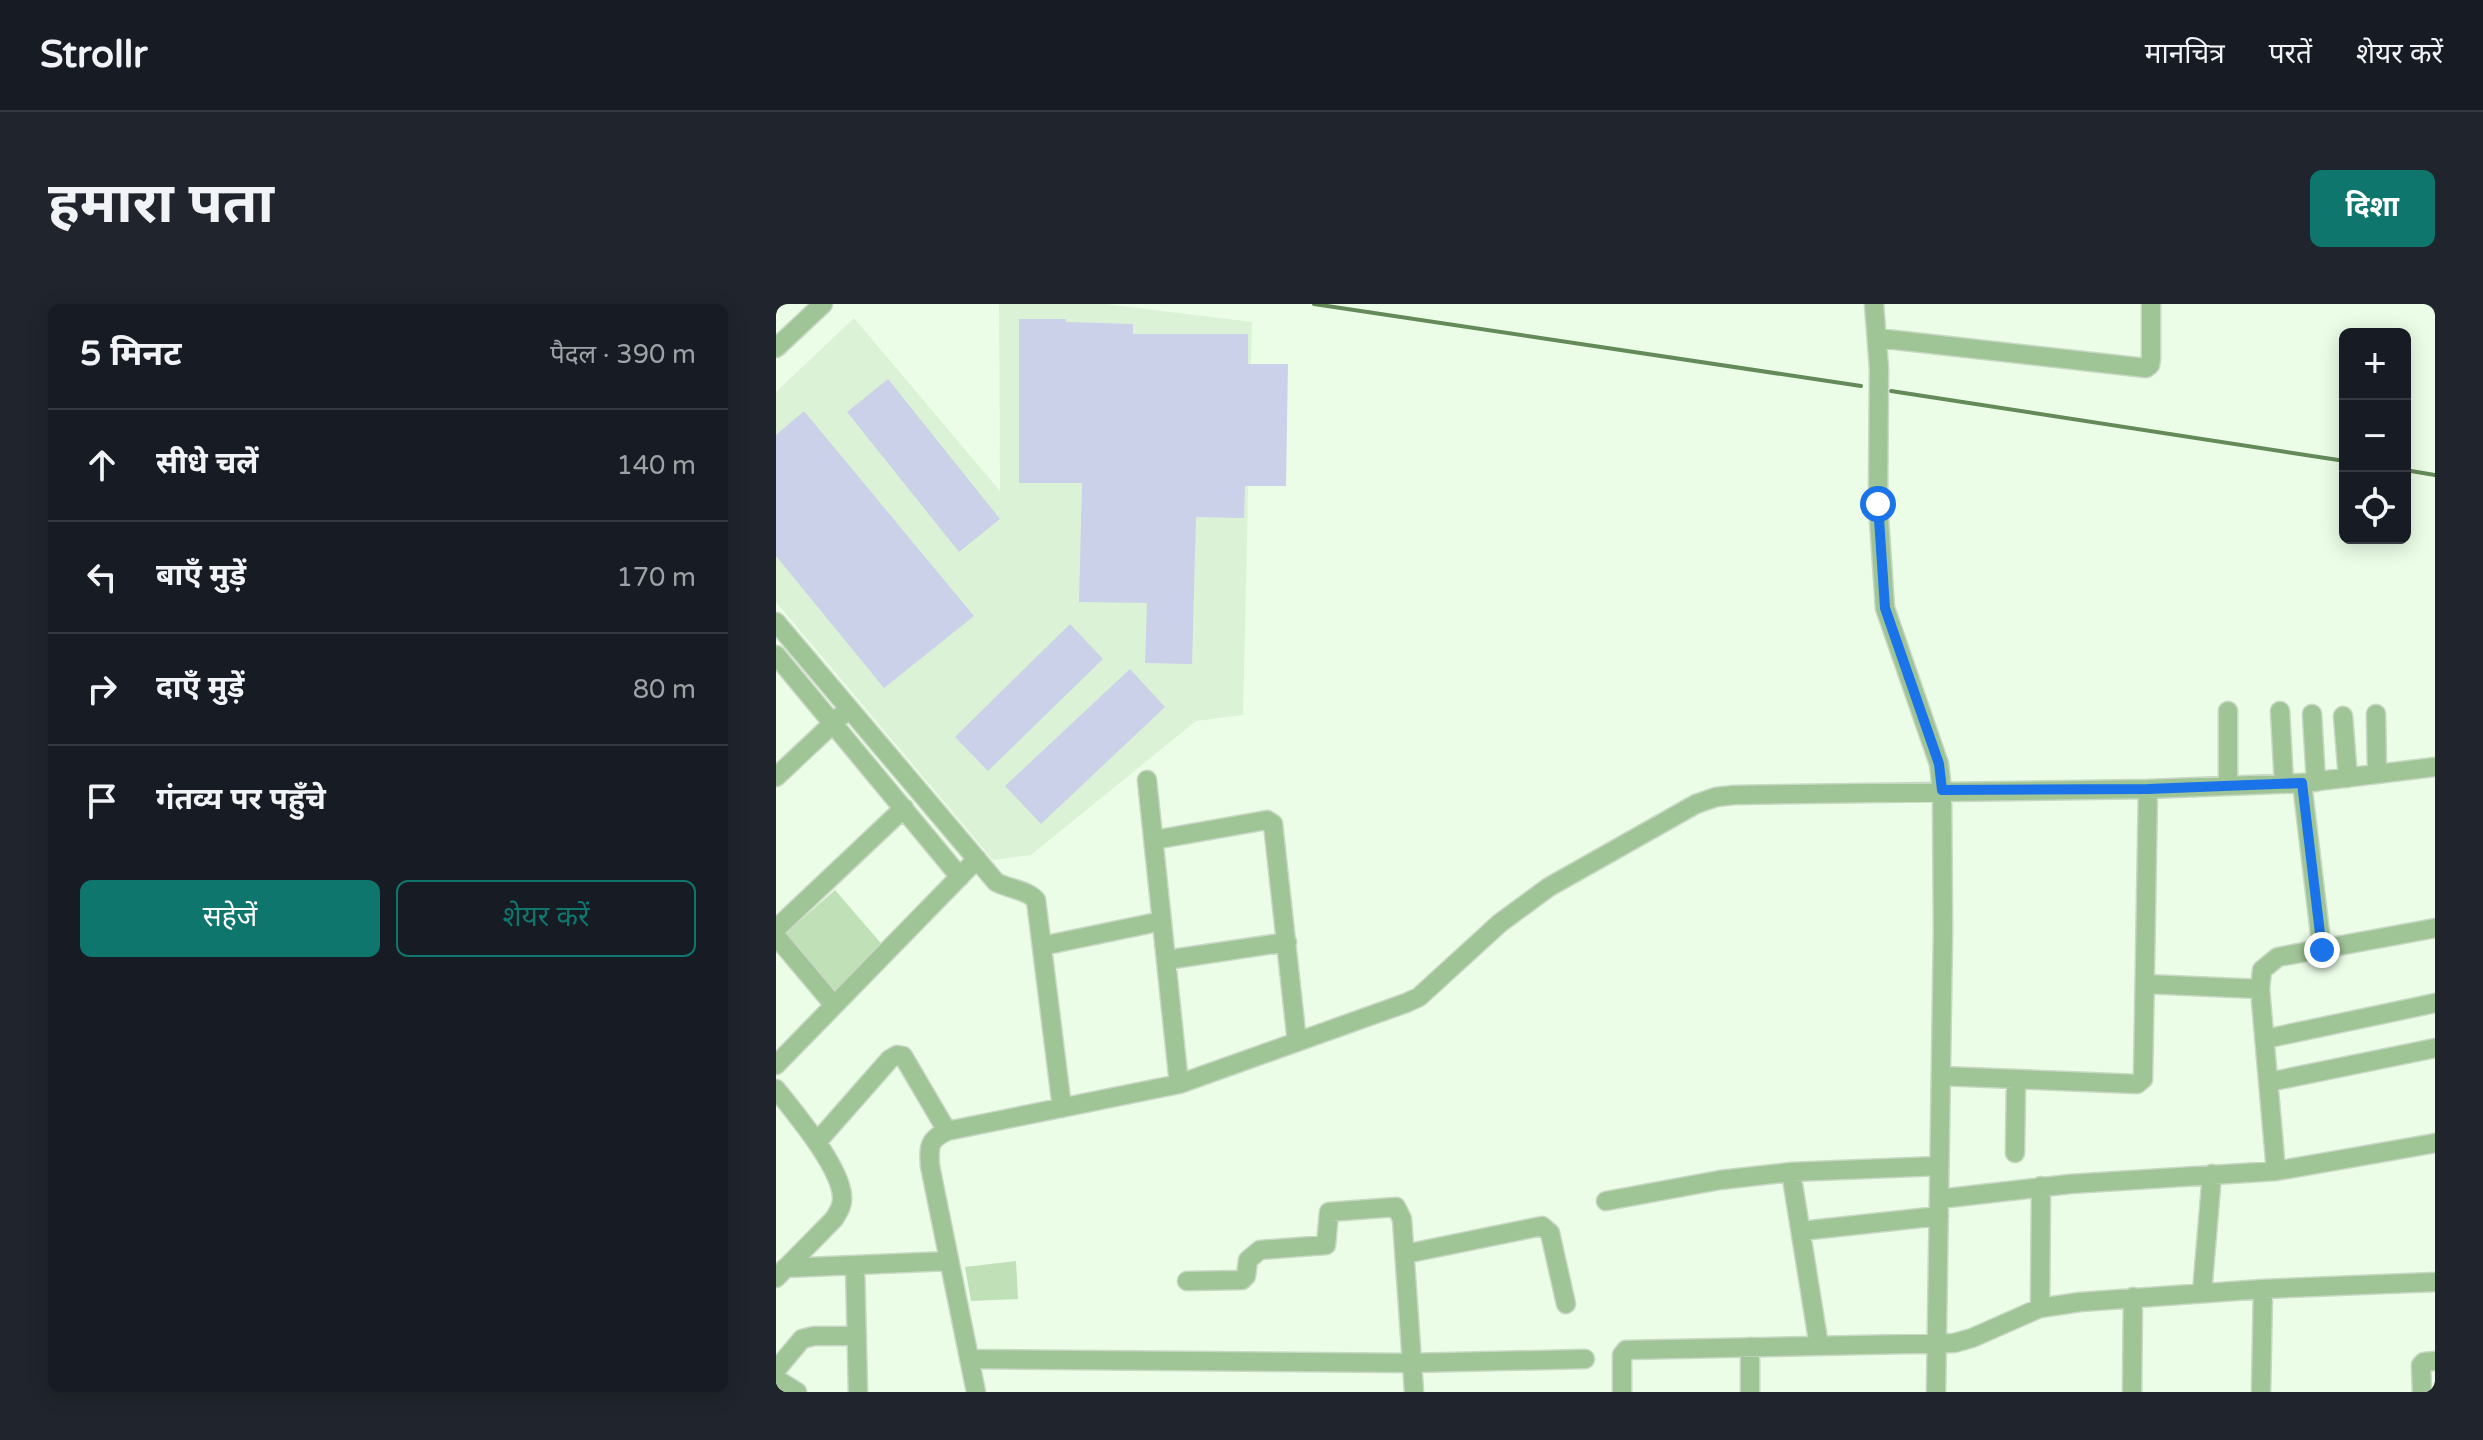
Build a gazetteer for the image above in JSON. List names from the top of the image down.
{
  "page": {
    "header": "Strollr",
    "nav": ["मानचित्र", "परतें", "शेयर करें"],
    "buttons": [
      "दिशा",
      ["सहेजें", "शेयर करें"]
    ],
    "title": "हमारा पता",
    "heading": ["5 मिनट", "पैदल · 390 m"],
    "map_buttons": ["+", "−"],
    "list": [
      ["सीधे चलें", "140 m"],
      ["बाएँ मुड़ें", "170 m"],
      ["दाएँ मुड़ें", "80 m"],
      "गंतव्य पर पहुँचे"
    ]
  }
}
